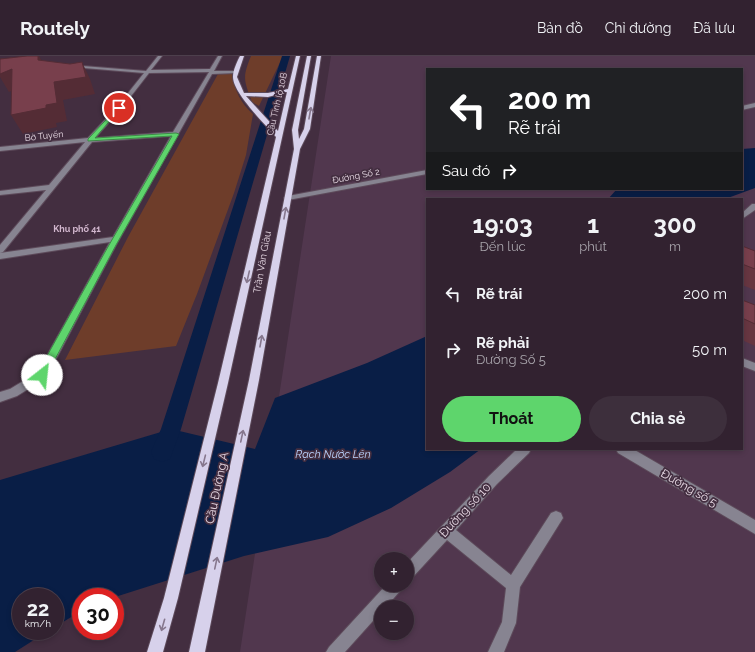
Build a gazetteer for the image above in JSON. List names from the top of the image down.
{
  "streets": {
    "main road": ["Cầu Tỉnh lộ 10B", "Trần Văn Giàu", "Cầu Đường A"],
    "street": [
      "Bờ Tuyến",
      "Đường Số 2",
      "Đường số 5",
      "Đường số 10"
    ]
  },
  "crossings": [
    ["Cầu Tỉnh lộ 10B", "Trần Văn Giàu"],
    ["Đường Số 2", "Trần Văn Giàu"],
    ["Trần Văn Giàu", "Cầu Đường A"]
  ],
  "districts": ["Khu phố 41"],
  "water": ["Rạch Nước Lên"],
  "page": {
    "header": "Routely",
    "nav": ["Bản đồ", "Chỉ đường", "Đã lưu"],
    "turn": ["200 m", "Rẽ trái"],
    "then": "Sau đó",
    "eta": [
      "19:03",
      "Đến lúc",
      "1",
      "phút",
      "300",
      "m"
    ],
    "list": [
      {
        "name": "Rẽ trái",
        "value": "200 m"
      },
      {
        "name": "Rẽ phải",
        "note": "Đường Số 5",
        "value": "50 m"
      }
    ],
    "buttons": ["Thoát", "Chia sẻ"],
    "map_buttons": ["+", "−"],
    "speed": "22 km/h",
    "limit": "30"
  }
}
